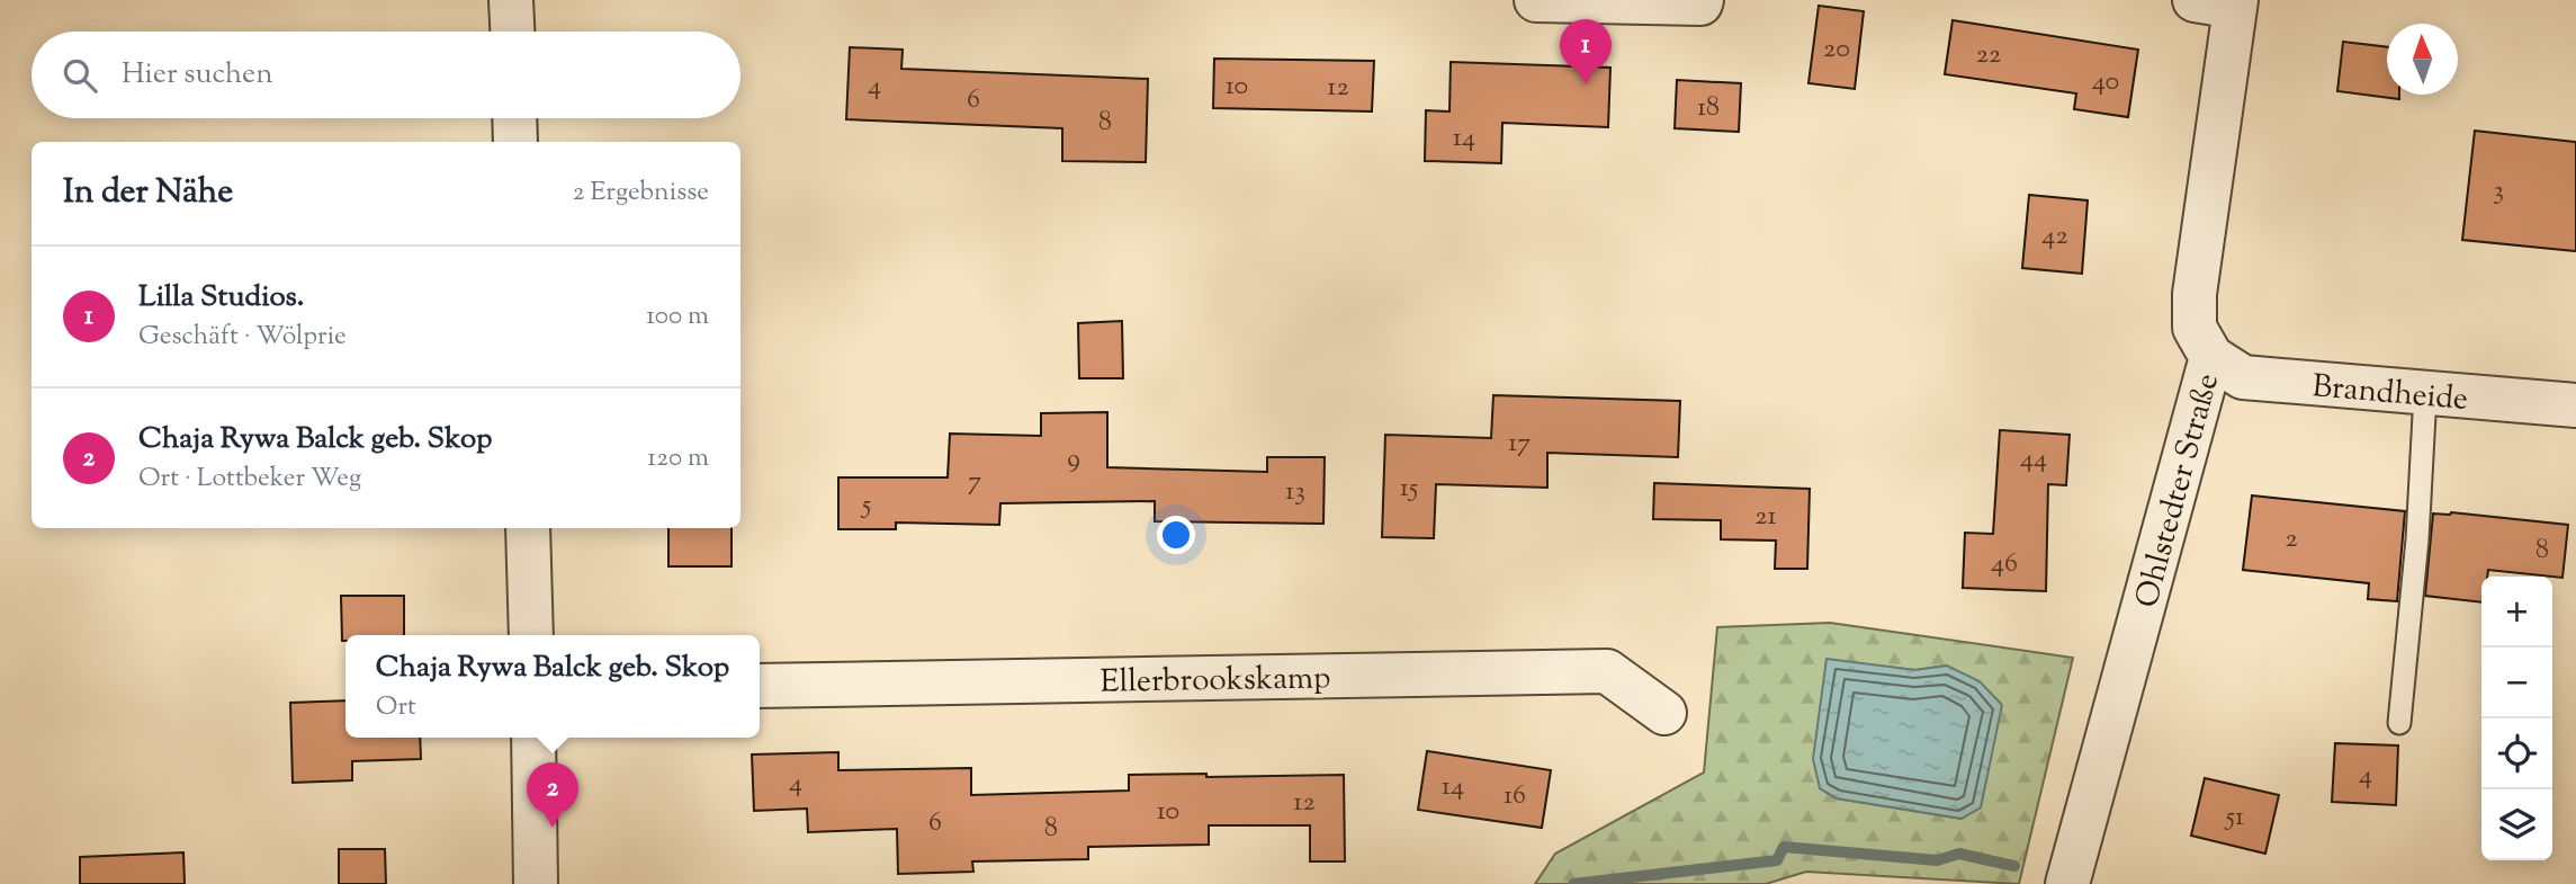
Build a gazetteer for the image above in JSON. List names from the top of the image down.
{
  "streets": {
    "street": ["Brandheide", "Ohlstedter Straße", "Ellerbrookskamp"]
  },
  "crossings": [
    ["Brandheide", "Ohlstedter Straße"]
  ],
  "house_numbers": [
    "20",
    "22",
    "40",
    "4",
    "10",
    "12",
    "6",
    "18",
    "8",
    "14",
    "3",
    "42",
    "17",
    "9",
    "44",
    "7",
    "15",
    "13",
    "5",
    "21",
    "2",
    "8",
    "46",
    "4",
    "4",
    "14",
    "16",
    "12",
    "10",
    "51",
    "6",
    "8"
  ],
  "north": "top",
  "page": {
    "pins": ["1", "2"],
    "search": "Hier suchen",
    "heading": ["In der Nähe", "2 Ergebnisse"],
    "list": [
      {
        "mark": "1",
        "name": "Lilla Studios.",
        "note": "Geschäft · Wölprie",
        "value": "100 m"
      },
      {
        "mark": "2",
        "name": "Chaja Rywa Balck geb. Skop",
        "note": "Ort · Lottbeker Weg",
        "value": "120 m"
      }
    ],
    "map_buttons": ["+", "−"],
    "popup": ["Chaja Rywa Balck geb. Skop", "Ort"]
  }
}
